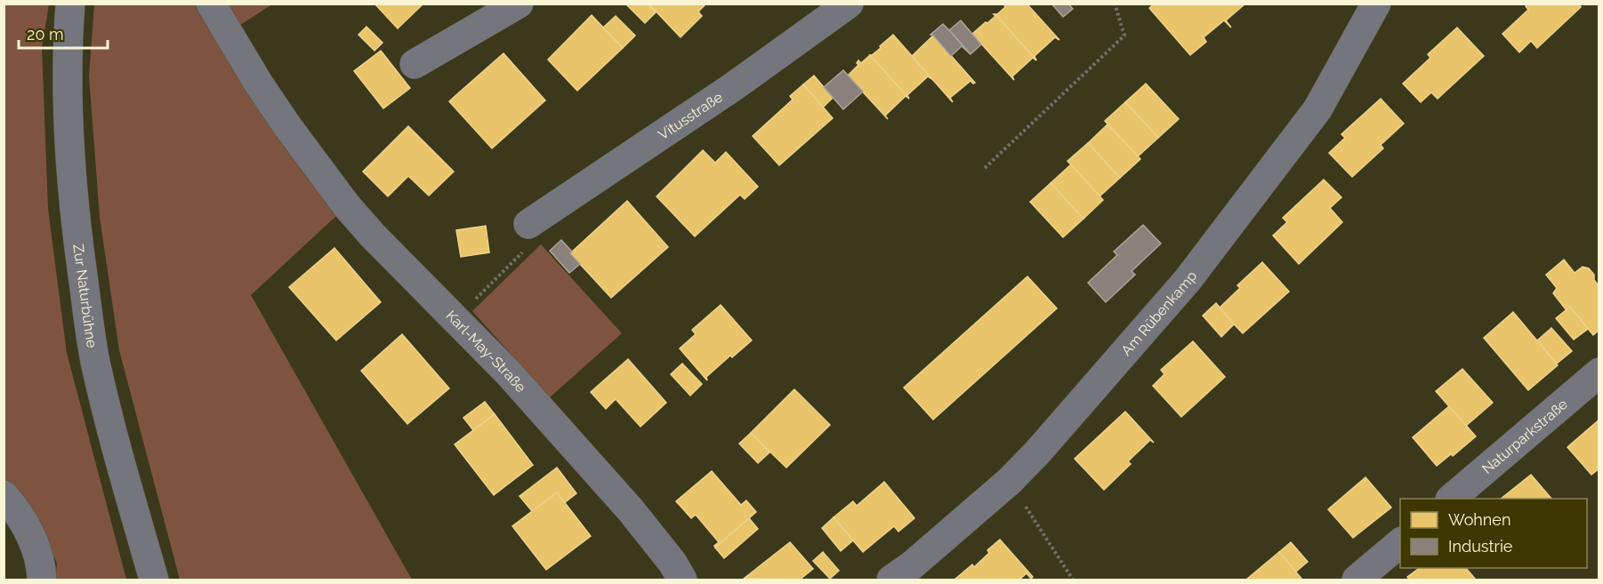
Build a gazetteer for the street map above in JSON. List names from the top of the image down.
{
  "streets": {
    "street": [
      "Vitusstraße",
      "Zur Naturbühne",
      "Am Rübenkamp",
      "Karl-May-Straße",
      "Naturparkstraße"
    ]
  },
  "legend": ["Wohnen", "Industrie"],
  "scale_bar": "20 m"
}
